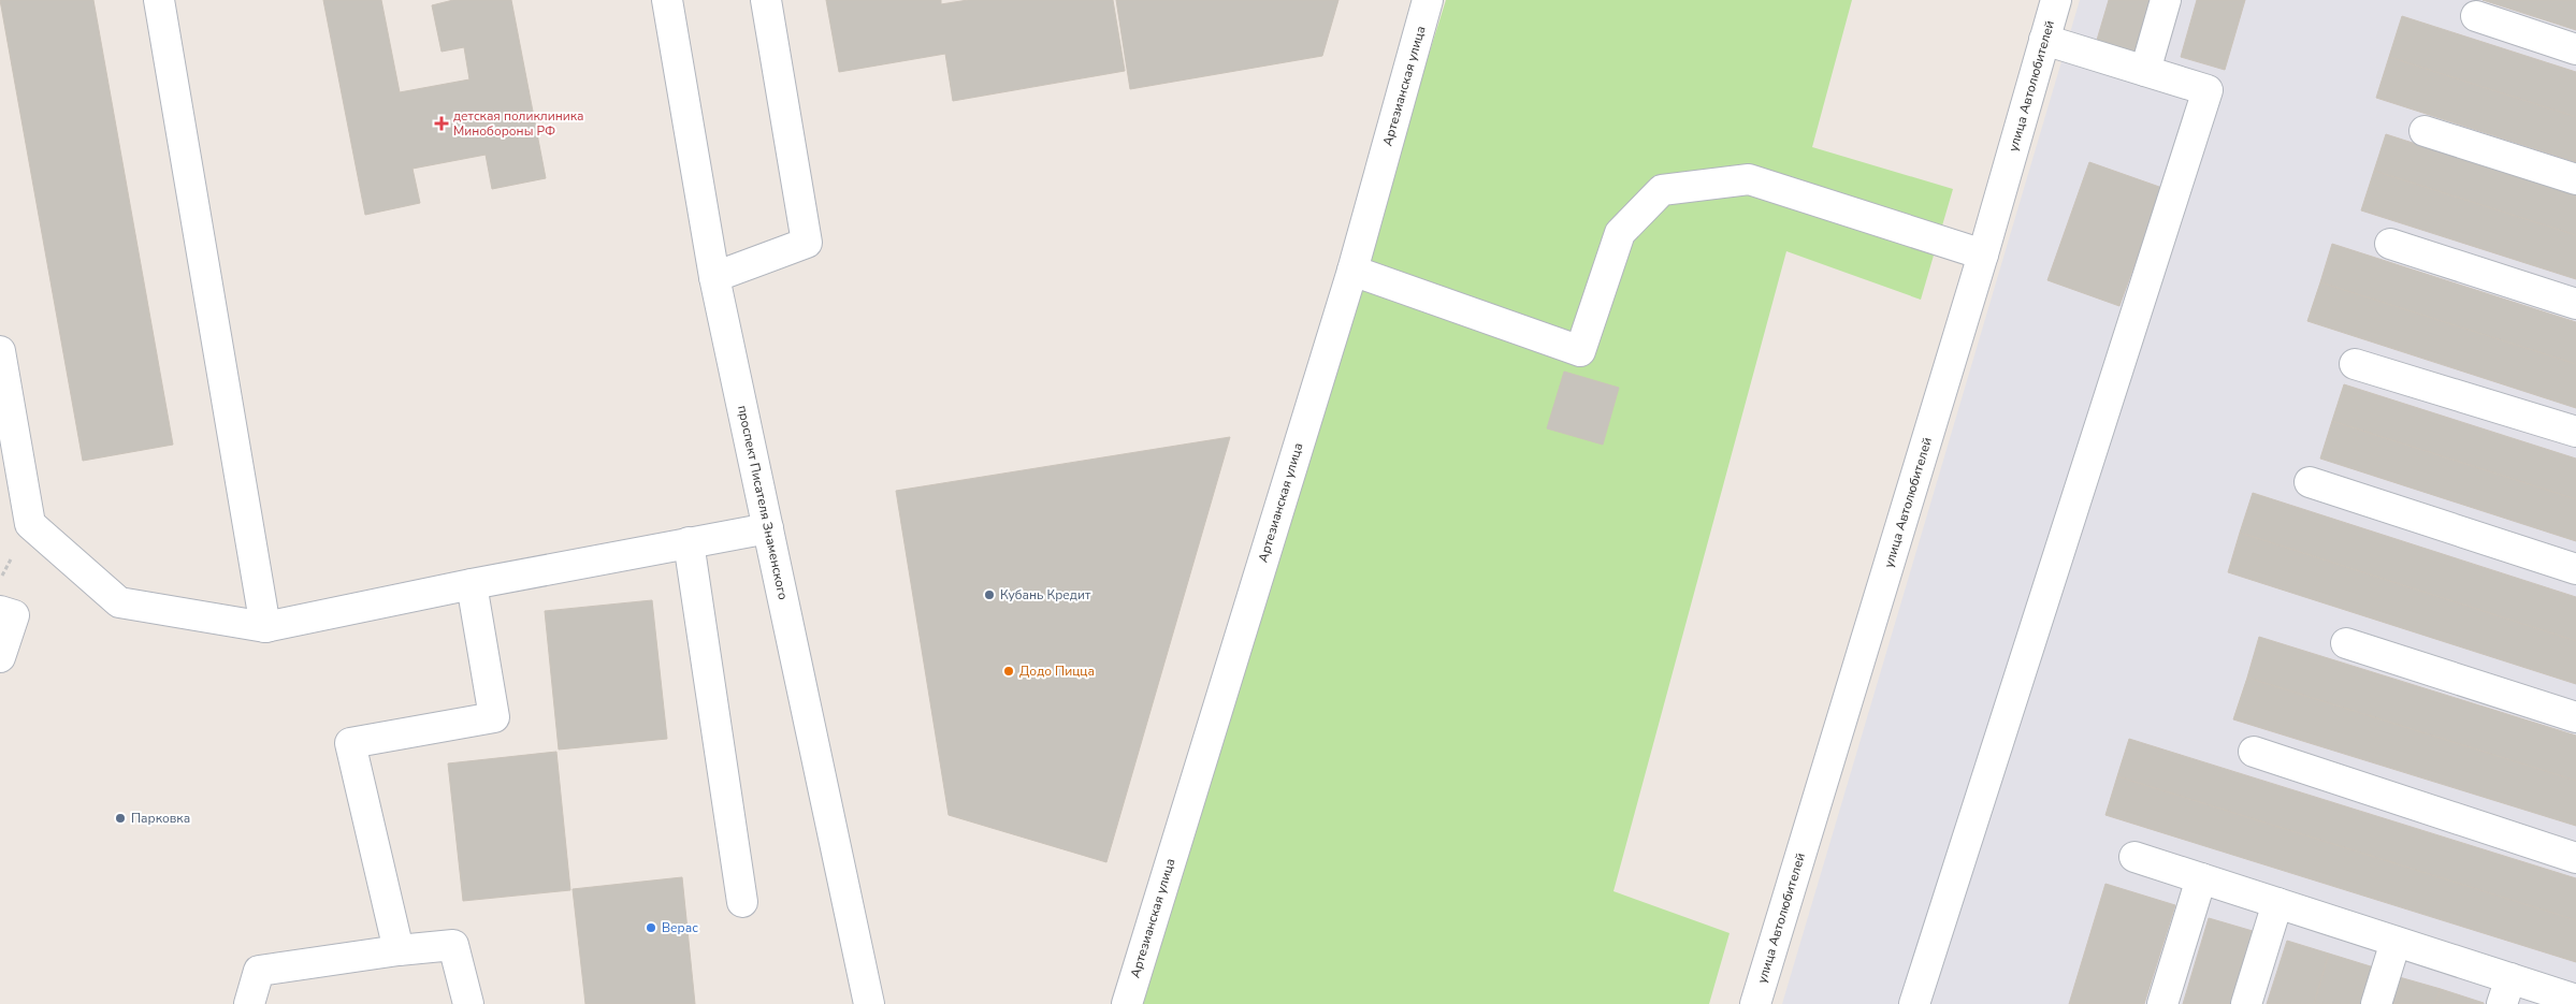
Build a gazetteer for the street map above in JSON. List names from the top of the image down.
{
  "streets": {
    "street": ["Артезианская улица", "улица Автолюбителей", "проспект Писателя Знаменского"]
  },
  "places": {
    "health": ["детская поликлиника Минобороны РФ"],
    "other": [
      "Кубань Кредит",
      "Додо Пицца",
      "Парковка",
      "Верас"
    ]
  }
}
